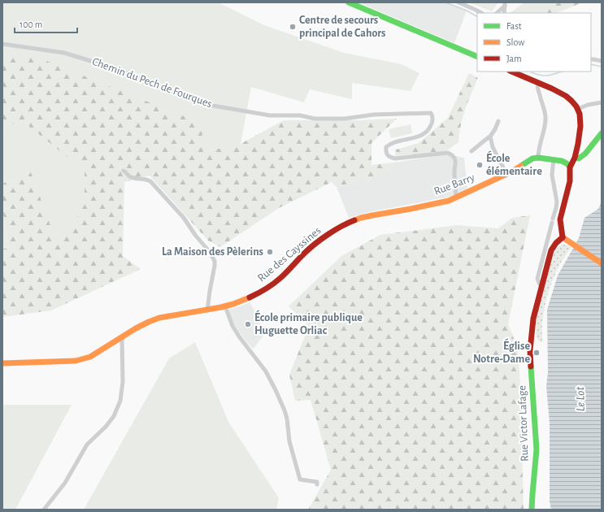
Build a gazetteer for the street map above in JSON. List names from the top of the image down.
{
  "streets": {
    "main road": ["Rue Barry", "Rue des Cayssines", "Rue Victor Lafage"],
    "street": ["Chemin du Pech de Fourques"]
  },
  "crossings": [
    ["Chemin du Pech de Fourques", "Rue Barry"],
    ["Rue Barry", "Rue des Cayssines"]
  ],
  "water": ["Le Lot"],
  "places": [
    "Centre de secours principal de Cahors",
    "École élémentaire",
    "La Maison des Pèlerins",
    "École primaire publique Huguette Orliac",
    "Église Notre-Dame"
  ],
  "legend": ["Fast", "Slow", "Jam"],
  "scale_bar": "100 m"
}
